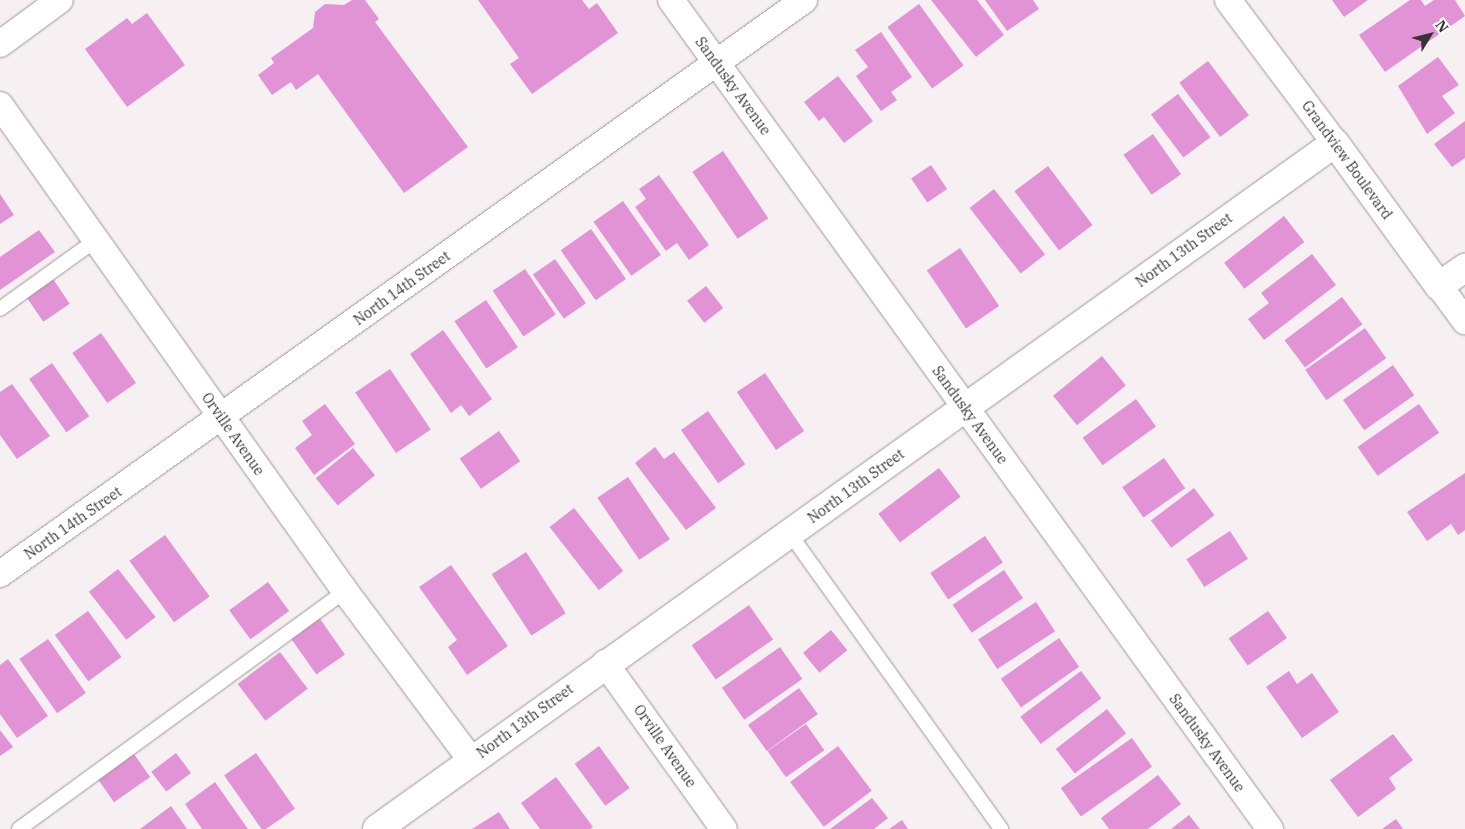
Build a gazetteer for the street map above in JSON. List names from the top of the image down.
{
  "streets": {
    "street": [
      "Sandusky Avenue",
      "Grandview Boulevard",
      "North 13th Street",
      "North 14th Street",
      "Orville Avenue"
    ]
  },
  "crossings": [
    ["Sandusky Avenue", "North 13th Street"],
    ["Sandusky Avenue", "North 14th Street"],
    ["Grandview Boulevard", "North 13th Street"],
    ["North 13th Street", "Orville Avenue"],
    ["North 14th Street", "Orville Avenue"]
  ],
  "north": "top right"
}
